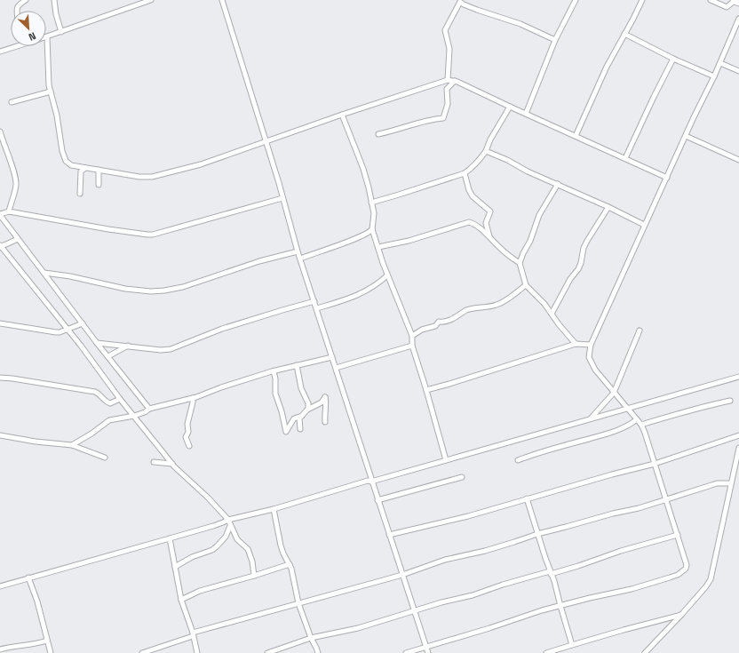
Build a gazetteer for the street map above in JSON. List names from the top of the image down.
{
  "north": "bottom right"
}
